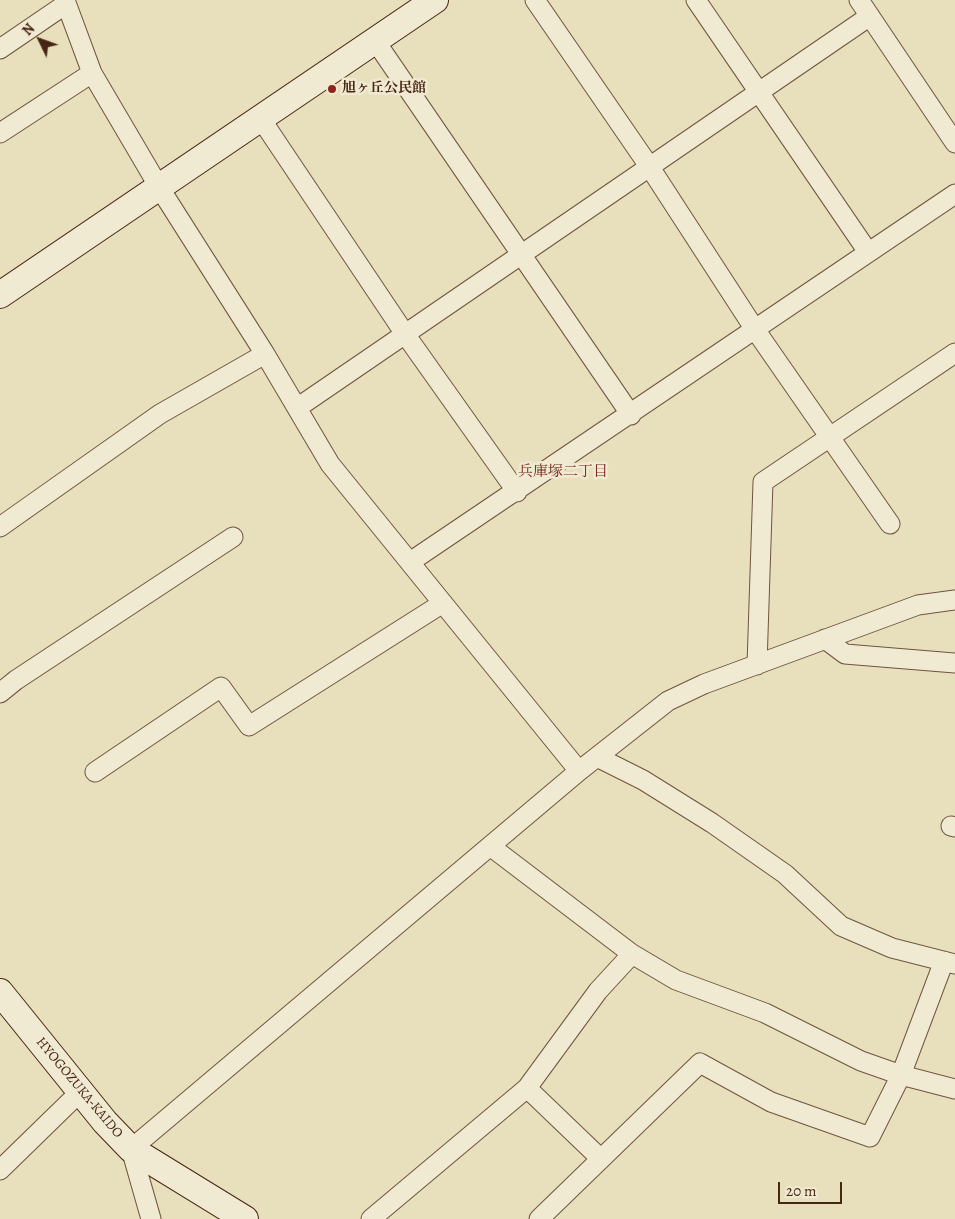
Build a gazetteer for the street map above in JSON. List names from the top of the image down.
{
  "streets": {
    "street": ["HYOGOZUKA-KAIDO"]
  },
  "districts": ["兵庫塚二丁目"],
  "places": ["旭ヶ丘公民館"],
  "scale_bar": "20 m",
  "north": "top left"
}
